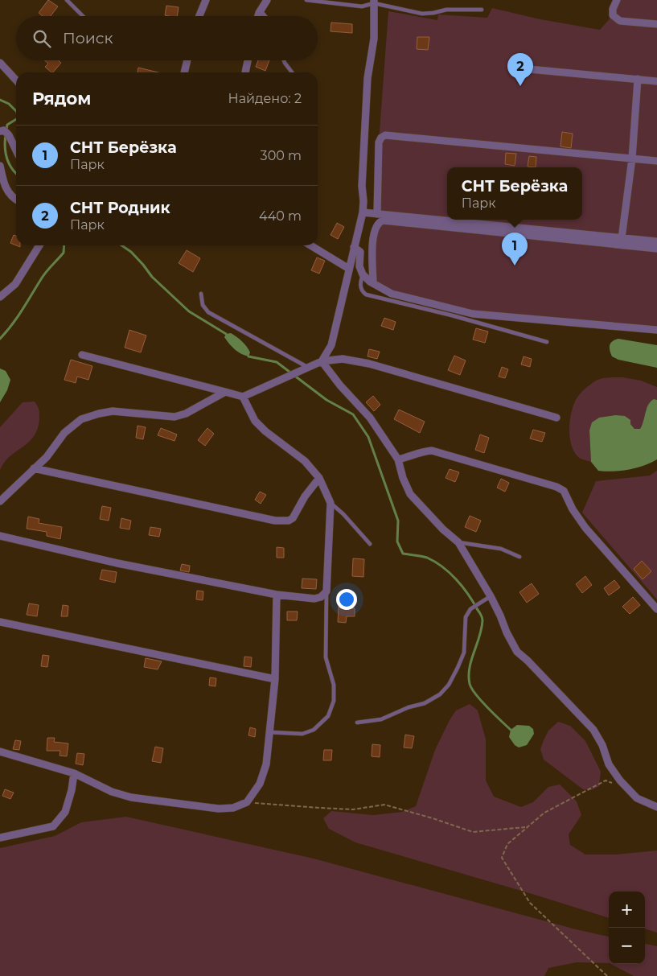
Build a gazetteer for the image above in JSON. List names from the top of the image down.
{
  "page": {
    "search": "Поиск",
    "pins": ["2", "1"],
    "heading": ["Рядом", "Найдено: 2"],
    "list": [
      {
        "mark": "1",
        "name": "СНТ Берёзка",
        "note": "Парк",
        "value": "300 m"
      },
      {
        "mark": "2",
        "name": "СНТ Родник",
        "note": "Парк",
        "value": "440 m"
      }
    ],
    "popup": ["СНТ Берёзка", "Парк"],
    "map_buttons": ["+", "−"]
  }
}
